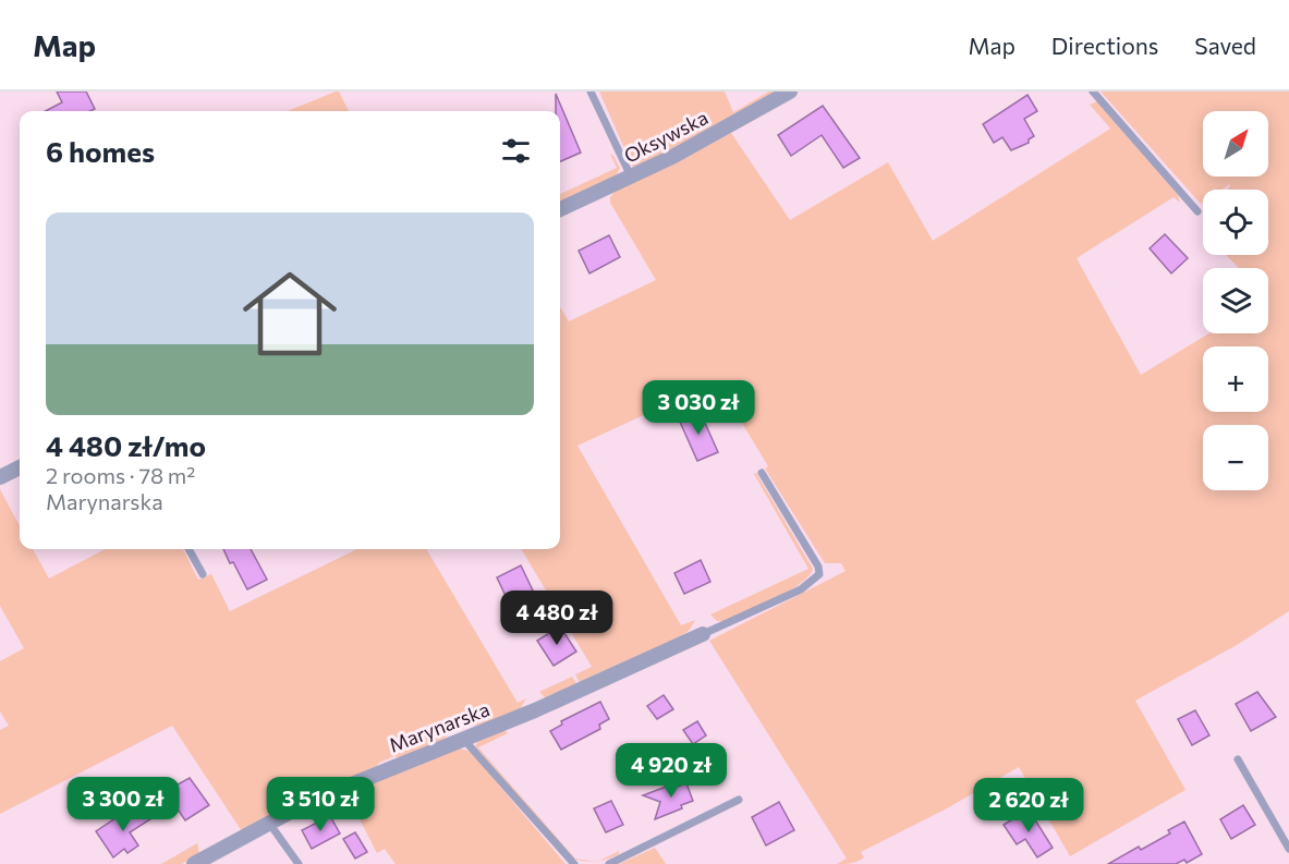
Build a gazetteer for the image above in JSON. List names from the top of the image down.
{
  "streets": {
    "street": ["Oksywska", "Marynarska"]
  },
  "north": "top right",
  "page": {
    "header": "Map",
    "nav": ["Map", "Directions", "Saved"],
    "map_buttons": ["+", "−"],
    "heading": "6 homes",
    "list": [
      {
        "name": "4 480 zł/mo",
        "note": "2 rooms · 78 m² · Marynarska"
      }
    ],
    "price": [
      "3 030 zł",
      "4 480 zł",
      "4 920 zł",
      "3 300 zł",
      "3 510 zł",
      "2 620 zł"
    ]
  }
}
